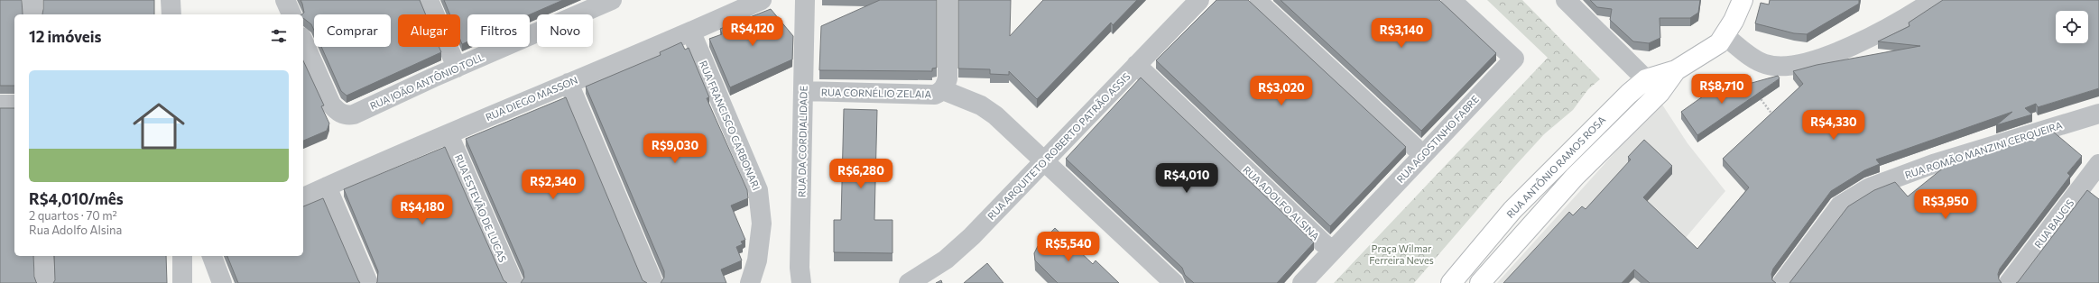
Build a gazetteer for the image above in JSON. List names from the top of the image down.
{
  "streets": {
    "main road": ["RUA ANTÔNIO RAMOS ROSA"],
    "street": [
      "RUA JOÃO ANTÔNIO TOLL",
      "RUA CORNÉLIO ZELAIA",
      "RUA DIEGO MASSON",
      "RUA FRANCISCO CARBONARI",
      "RUA AGOSTINHO FABRE",
      "RUA DA CORDIALIDADE",
      "RUA ARQUITETO ROBERTO PATRÃO ASSIS",
      "RUA ROMÃO MANZINI CERQUEIRA",
      "RUA ADOLFO ALSINA",
      "RUA ESTEVÃO DE LUCAS",
      "RUA BAUCIS"
    ]
  },
  "crossings": [
    ["RUA CORNÉLIO ZELAIA", "RUA DA CORDIALIDADE"],
    ["RUA DIEGO MASSON", "RUA FRANCISCO CARBONARI"],
    ["RUA DIEGO MASSON", "RUA ESTEVÃO DE LUCAS"],
    ["RUA AGOSTINHO FABRE", "RUA ADOLFO ALSINA"],
    ["RUA ARQUITETO ROBERTO PATRÃO ASSIS", "RUA ADOLFO ALSINA"]
  ],
  "parks": ["Praça Wilmar Ferreira Neves"],
  "page": {
    "chip": [
      "Comprar",
      "Alugar",
      "Filtros",
      "Novo"
    ],
    "heading": "12 imóveis",
    "price": [
      "R$4,120",
      "R$3,140",
      "R$8,710",
      "R$3,020",
      "R$4,330",
      "R$9,030",
      "R$6,280",
      "R$4,010",
      "R$2,340",
      "R$3,950",
      "R$4,180",
      "R$5,540"
    ],
    "list": [
      {
        "name": "R$4,010/mês",
        "note": "2 quartos · 70 m² · Rua Adolfo Alsina"
      }
    ]
  }
}
